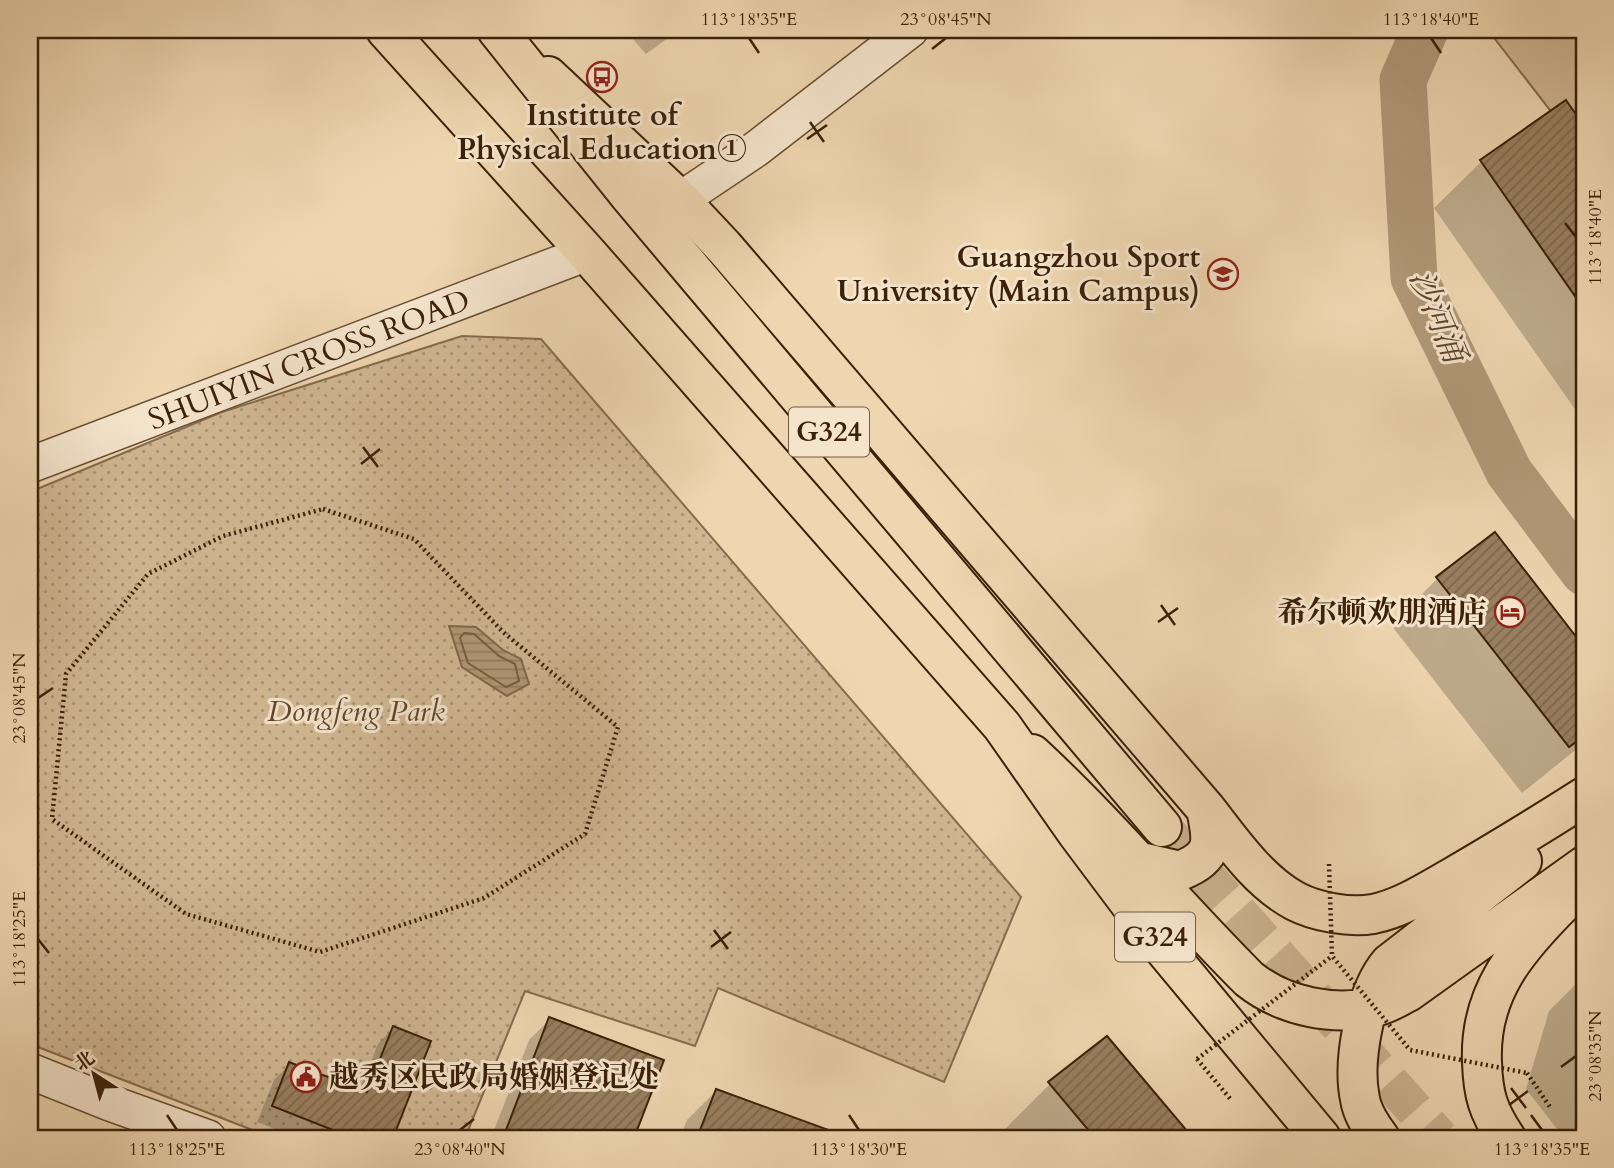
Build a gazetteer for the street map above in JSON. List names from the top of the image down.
{
  "streets": {
    "main road": ["G324"],
    "street": ["SHUIYIN CROSS ROAD"]
  },
  "crossings": [
    ["SHUIYIN CROSS ROAD", "G324"]
  ],
  "water": ["沙河涌"],
  "parks": ["Dongfeng Park"],
  "places": {
    "bus stop": ["Institute of Physical Education①"],
    "school or university": ["Guangzhou Sport University (Main Campus)"],
    "hotel": ["希尔顿欢朋酒店"],
    "public building": ["越秀区民政局婚姻登记处"]
  },
  "north": "top left",
  "coordinates": [
    "113°18'35\"E",
    "23°08'45\"N",
    "113°18'40\"E",
    "113°18'25\"E",
    "23°08'35\"N",
    "23°08'40\"N",
    "113°18'30\"E"
  ]
}
